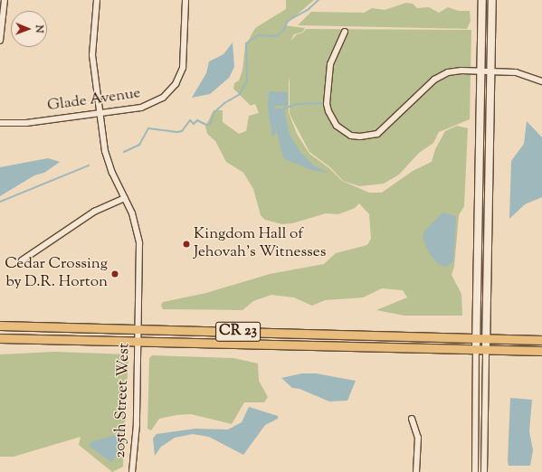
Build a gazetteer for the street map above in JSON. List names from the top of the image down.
{
  "streets": {
    "main road": ["CR 23"],
    "street": ["Glade Avenue", "205th Street West"]
  },
  "crossings": [
    ["CR 23", "205th Street West"]
  ],
  "places": ["Kingdom Hall of Jehovah's Witnesses", "Cedar Crossing by D.R. Horton"],
  "north": "right"
}
